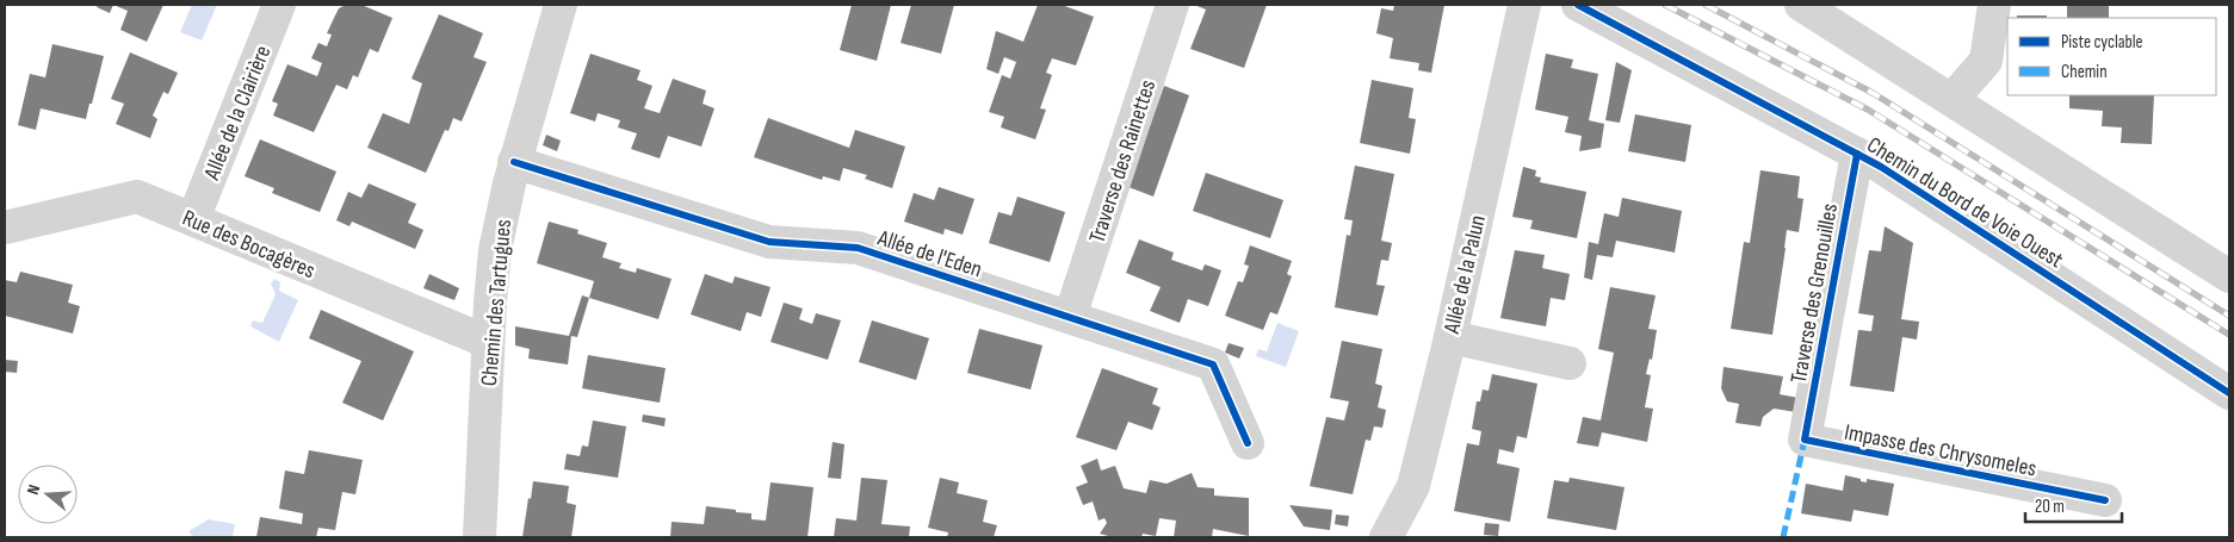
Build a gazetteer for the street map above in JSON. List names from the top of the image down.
{
  "streets": {
    "street": [
      "Allée de la Clairière",
      "Traverse des Rainettes",
      "Chemin du Bord de Voie Ouest",
      "Rue des Bocagères",
      "Allée de l'Eden",
      "Allée de la Palun",
      "Traverse des Grenouilles",
      "Chemin des Tartugues",
      "Impasse des Chrysomeles"
    ]
  },
  "crossings": [
    ["Allée de la Clairière", "Rue des Bocagères"],
    ["Traverse des Rainettes", "Allée de l'Eden"],
    ["Chemin du Bord de Voie Ouest", "Traverse des Grenouilles"],
    ["Rue des Bocagères", "Chemin des Tartugues"],
    ["Allée de l'Eden", "Chemin des Tartugues"],
    ["Traverse des Grenouilles", "Impasse des Chrysomeles"]
  ],
  "legend": ["Piste cyclable", "Chemin"],
  "scale_bar": "20 m",
  "north": "left"
}
